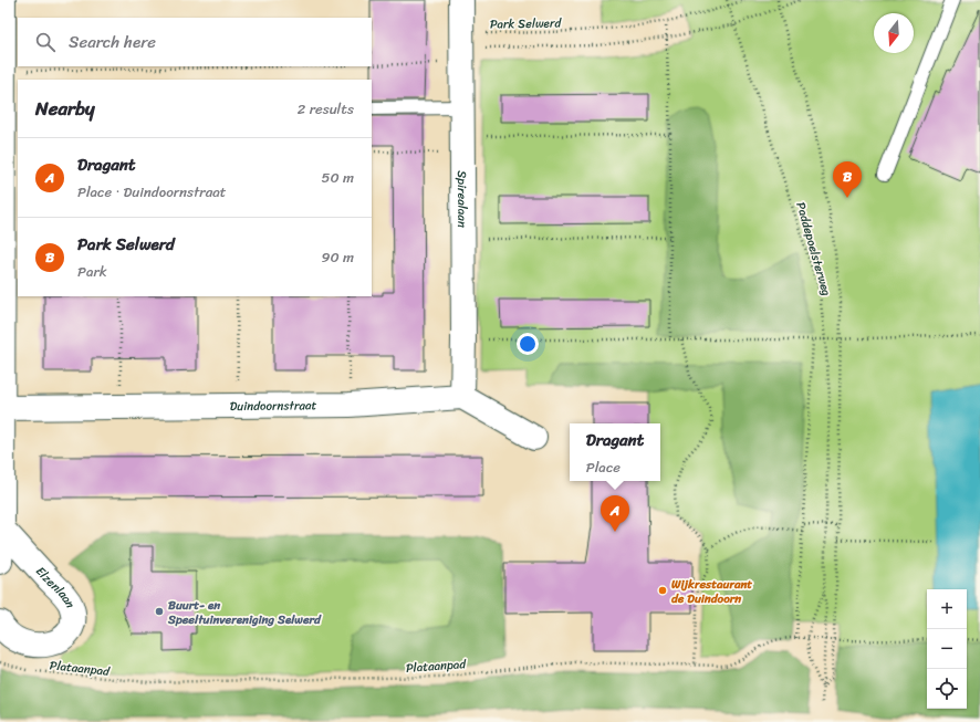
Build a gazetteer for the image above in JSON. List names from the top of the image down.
{
  "streets": {
    "street": ["Spirealaan", "Duindoornstraat", "Elzenlaan"],
    "path": ["Park Selwerd", "Paddepoelsterweg", "Plataanpad"]
  },
  "crossings": [
    ["Park Selwerd", "Spirealaan"],
    ["Park Selwerd", "Paddepoelsterweg"],
    ["Spirealaan", "Duindoornstraat"],
    ["Paddepoelsterweg", "Plataanpad"]
  ],
  "places": ["Wijkrestaurant de Duindoorn", "Buurt- en Speeltuinvereniging Selwerd"],
  "north": "bottom",
  "page": {
    "search": "Search here",
    "heading": ["Nearby", "2 results"],
    "list": [
      {
        "mark": "A",
        "name": "Dragant",
        "note": "Place · Duindoornstraat",
        "value": "50 m"
      },
      {
        "mark": "B",
        "name": "Park Selwerd",
        "note": "Park",
        "value": "90 m"
      }
    ],
    "pins": ["B", "A"],
    "popup": ["Dragant", "Place"],
    "map_buttons": ["+", "−"]
  }
}
